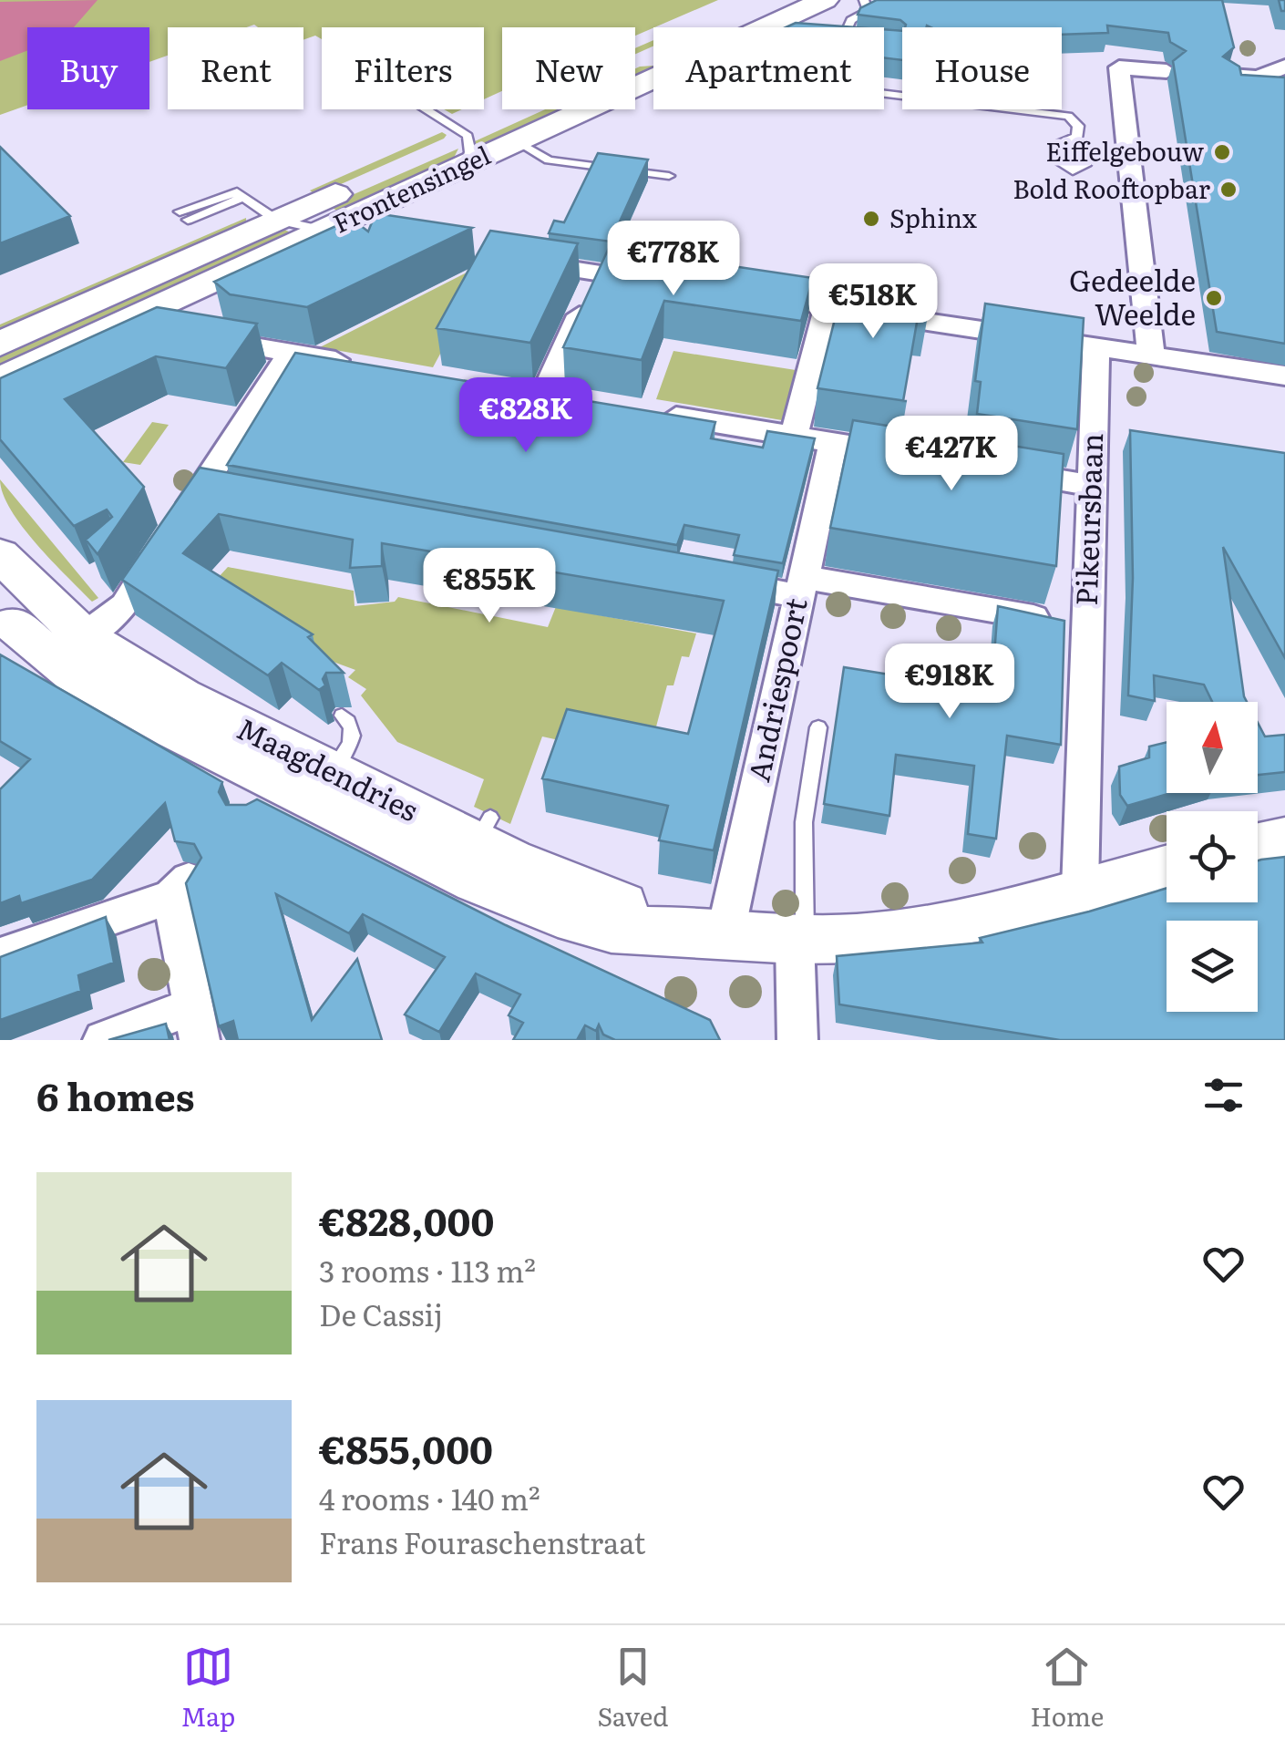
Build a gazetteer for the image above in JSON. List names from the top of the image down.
{
  "streets": {
    "main road": ["Frontensingel", "Maagdendries"],
    "street": ["Pikeursbaan", "Andriespoort"]
  },
  "crossings": [
    ["Pikeursbaan", "Maagdendries"],
    ["Andriespoort", "Maagdendries"]
  ],
  "places": [
    "Eiffelgebouw",
    "Bold Rooftopbar",
    "Sphinx",
    "Gedeelde Weelde"
  ],
  "north": "top",
  "page": {
    "chip": [
      "Buy",
      "Rent",
      "Filters",
      "New",
      "Apartment",
      "House"
    ],
    "price": [
      "€778K",
      "€518K",
      "€828K",
      "€427K",
      "€855K",
      "€918K"
    ],
    "heading": "6 homes",
    "list": [
      {
        "name": "€828,000",
        "note": "3 rooms · 113 m² · De Cassij"
      },
      {
        "name": "€855,000",
        "note": "4 rooms · 140 m² · Frans Fouraschenstraat"
      }
    ],
    "tabs": ["Map", "Saved", "Home"]
  }
}
